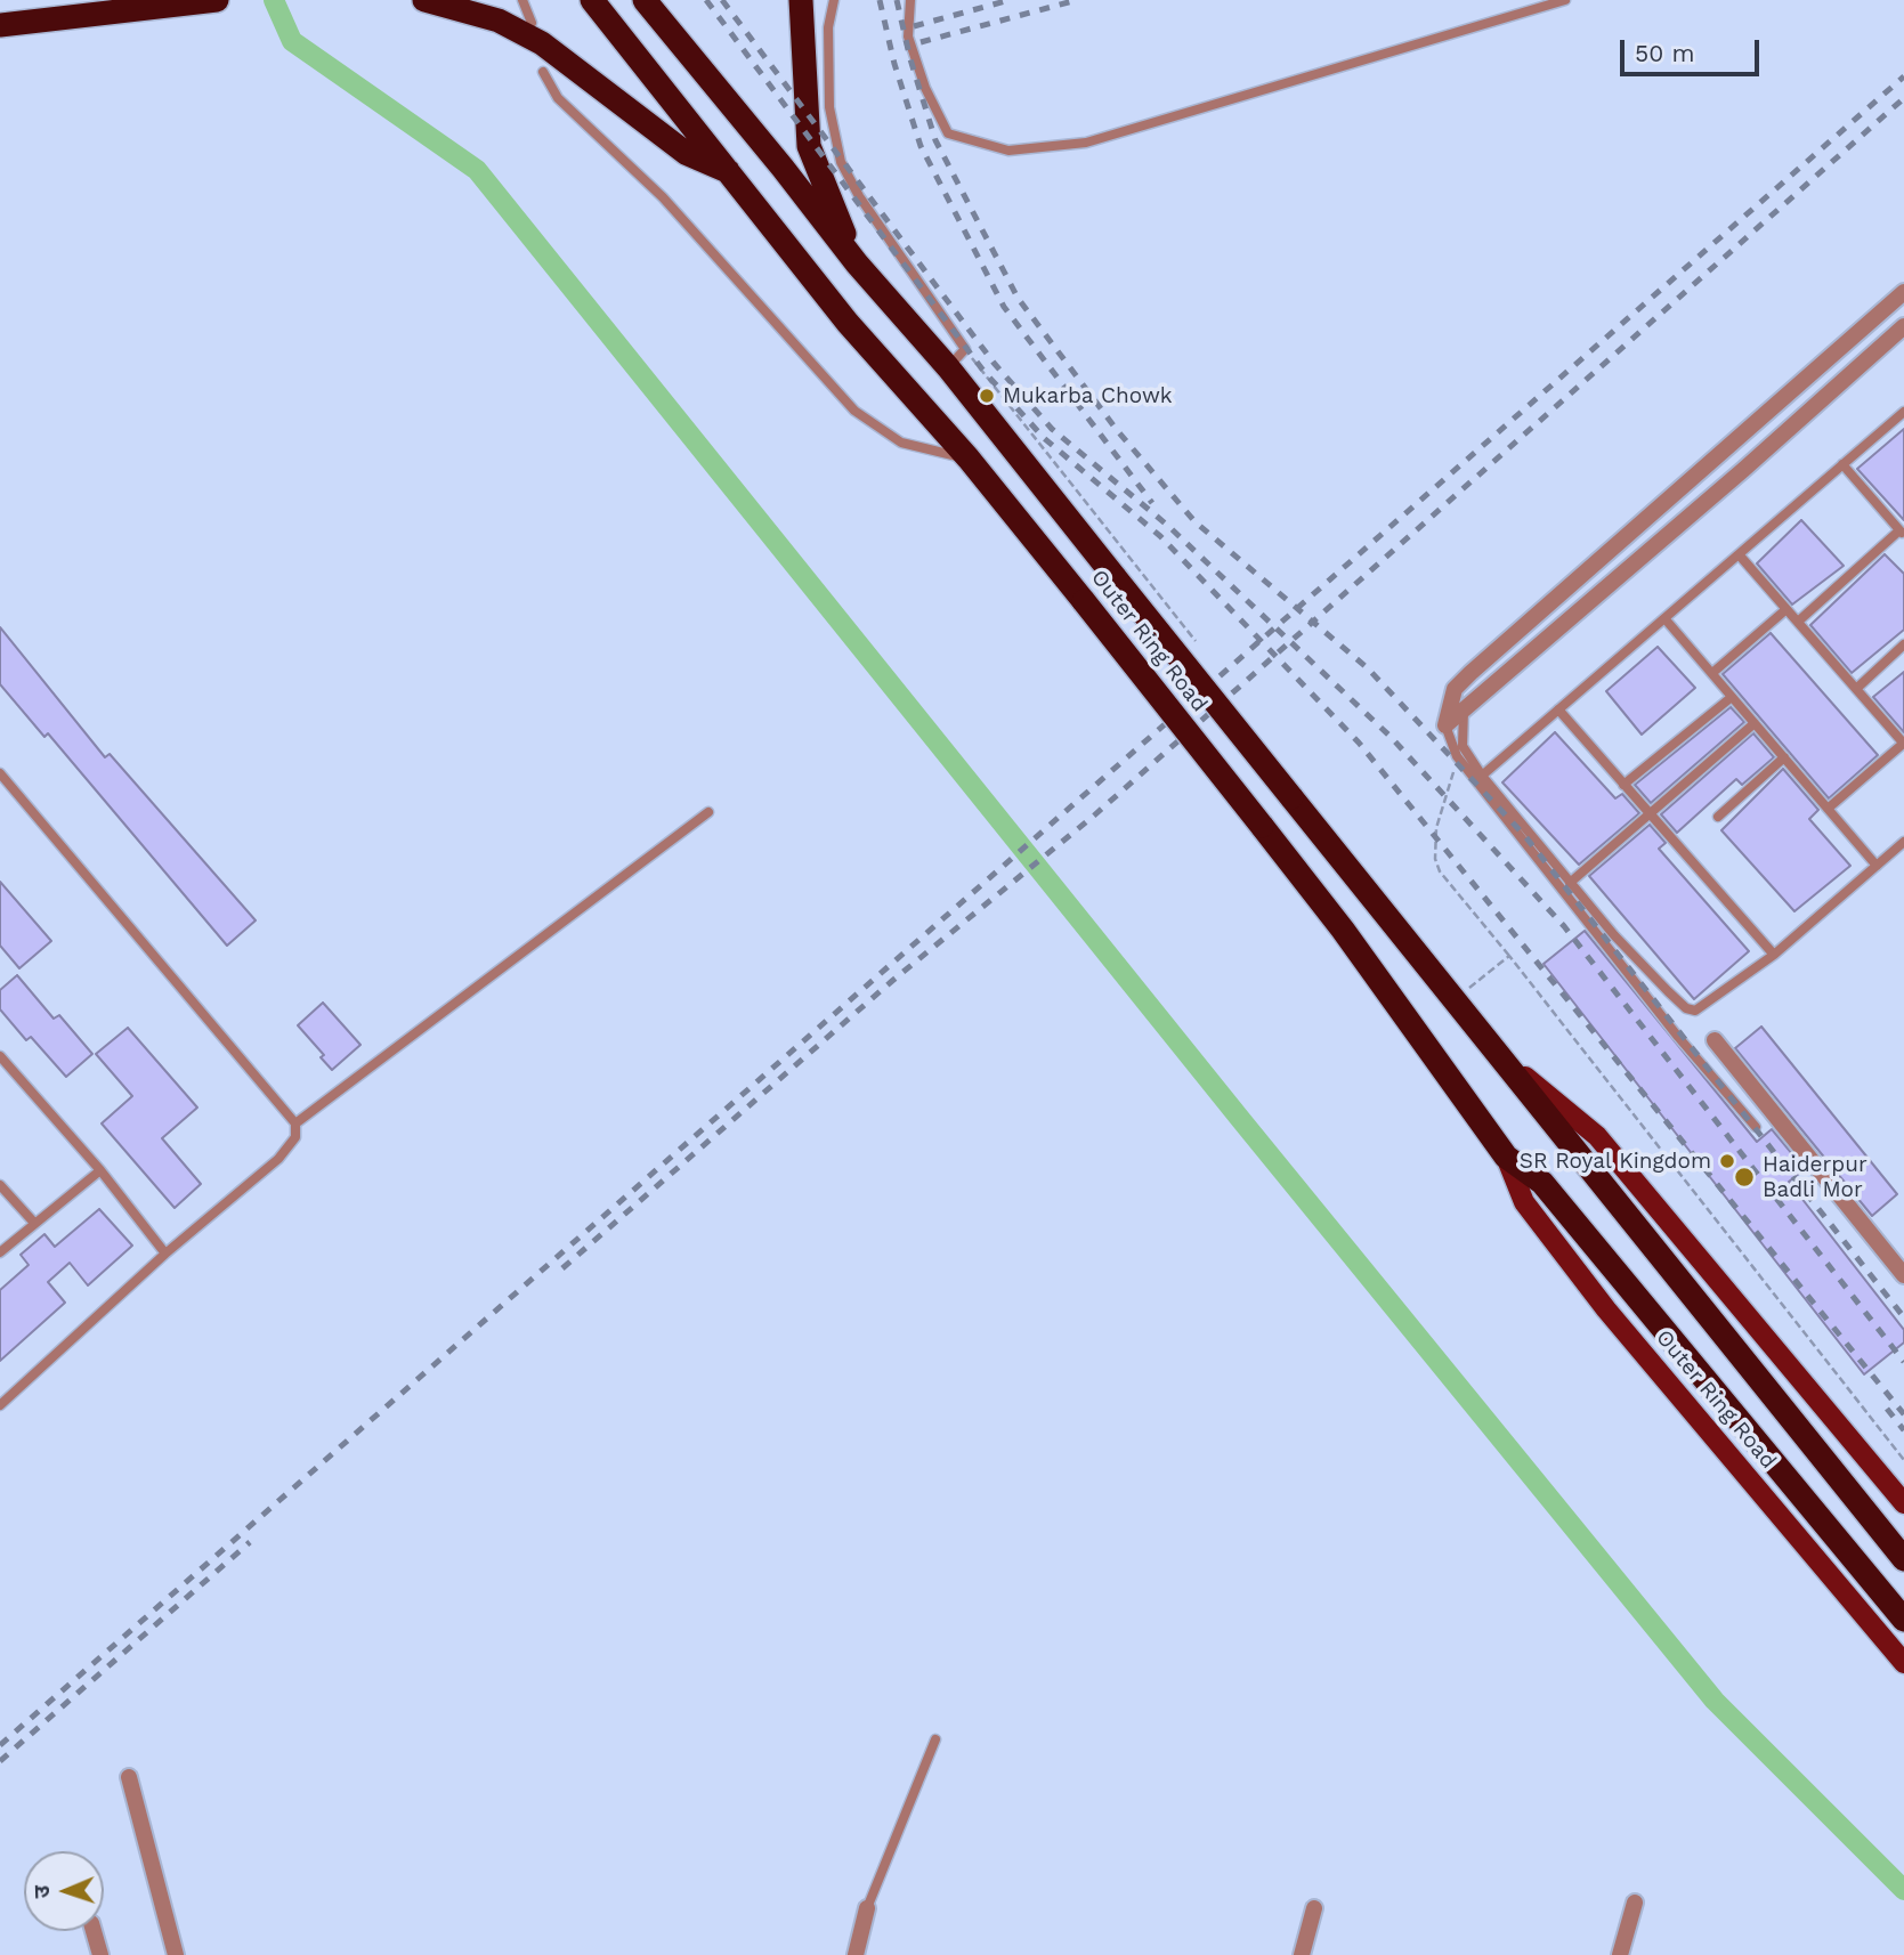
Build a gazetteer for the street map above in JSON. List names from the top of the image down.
{
  "streets": {
    "highway": ["Outer Ring Road"]
  },
  "places": ["Mukarba Chowk", "SR Royal Kingdom", "Haiderpur Badli Mor"],
  "scale_bar": "50 m",
  "north": "left"
}
